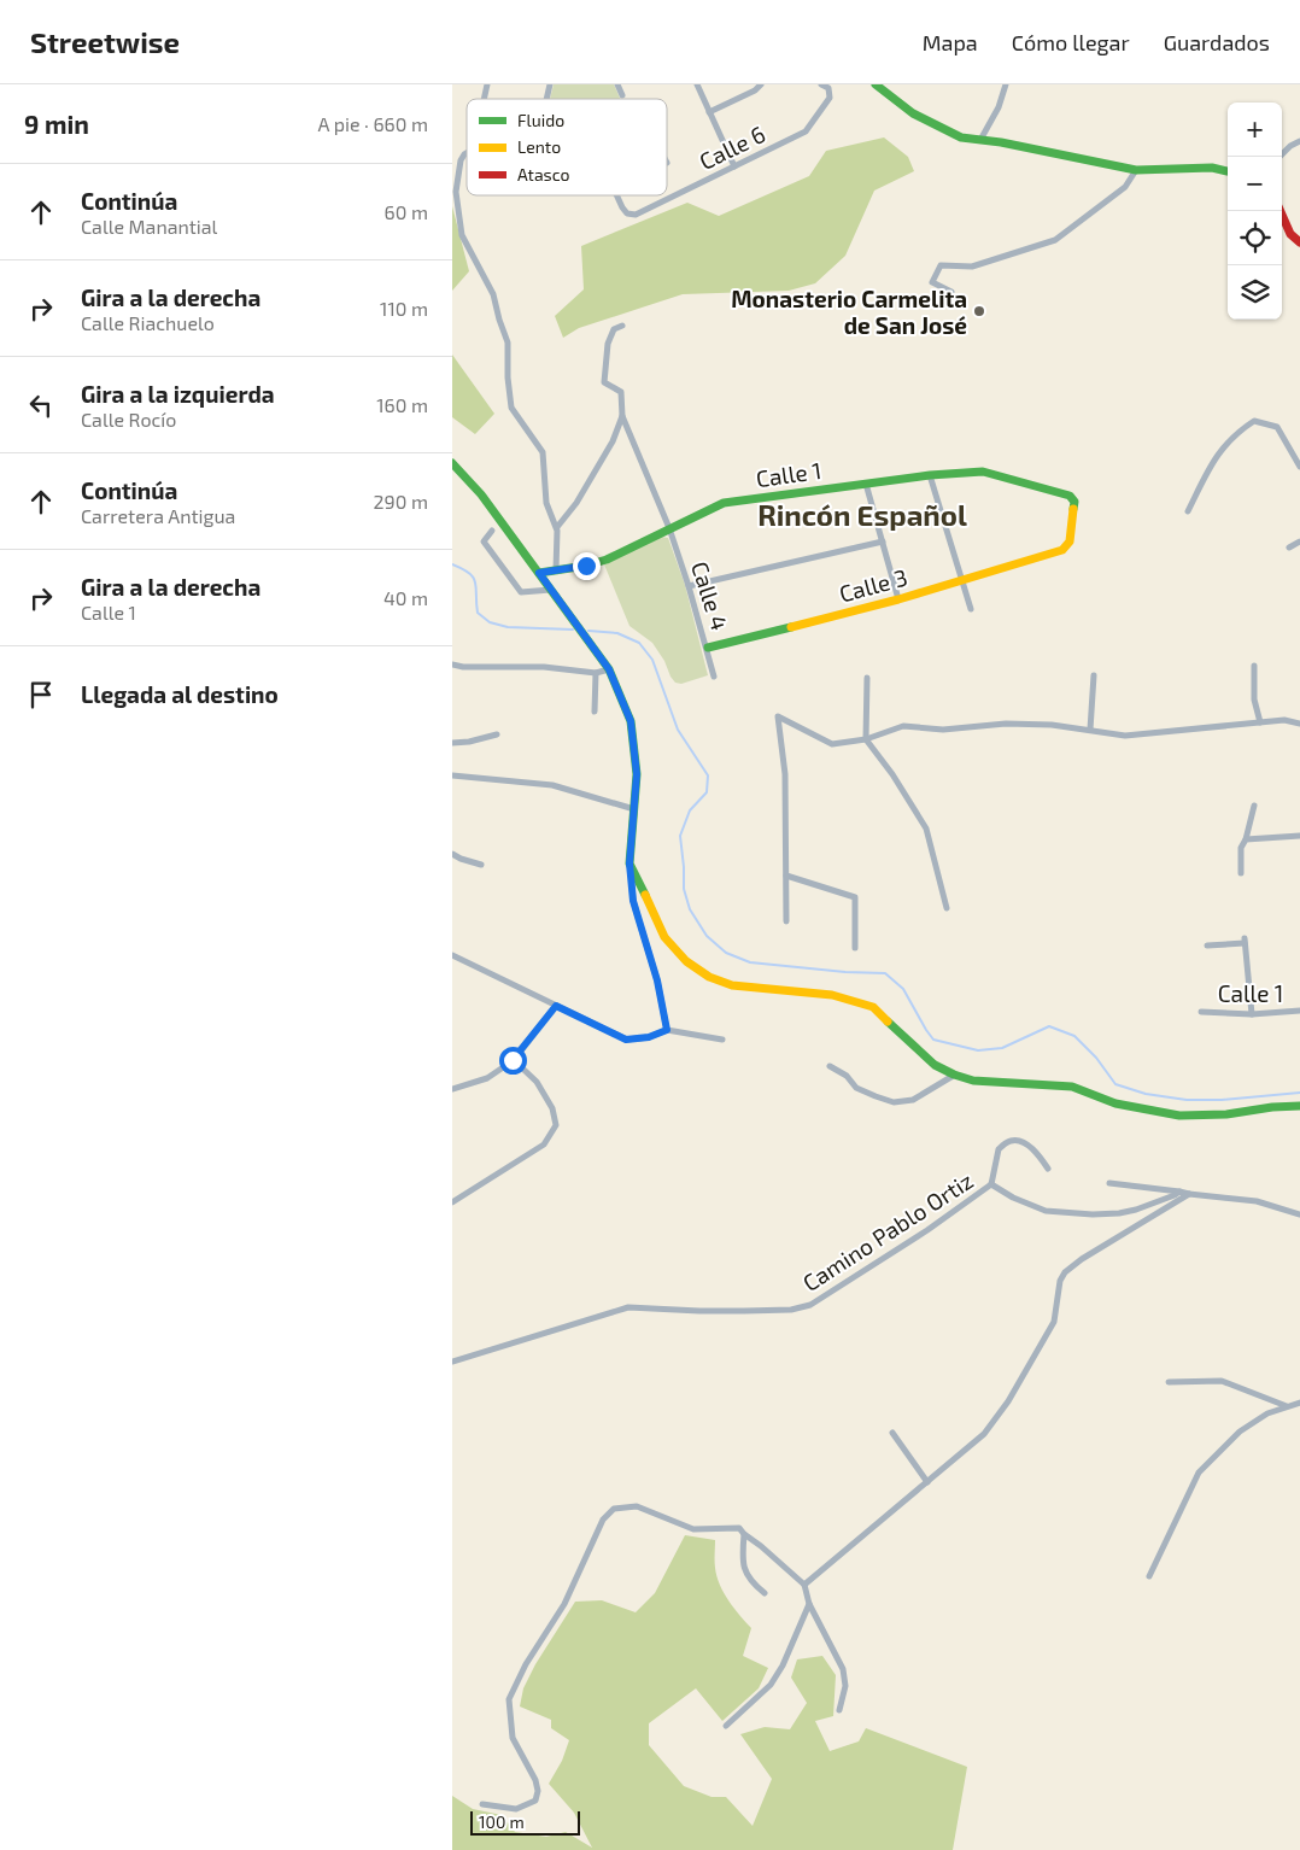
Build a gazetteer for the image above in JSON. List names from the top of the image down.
{
  "streets": {
    "street": [
      "Calle 6",
      "Calle 1",
      "Calle 3",
      "Calle 4",
      "Camino Pablo Ortiz"
    ]
  },
  "crossings": [
    ["Calle 1", "Calle 3"],
    ["Calle 1", "Calle 4"],
    ["Calle 3", "Calle 4"]
  ],
  "districts": ["Rincón Español"],
  "places": ["Monasterio Carmelita de San José"],
  "legend": ["Fluido", "Lento", "Atasco"],
  "scale_bar": "100 m",
  "page": {
    "header": "Streetwise",
    "nav": ["Mapa", "Cómo llegar", "Guardados"],
    "heading": ["9 min", "A pie · 660 m"],
    "map_buttons": ["+", "−"],
    "list": [
      ["Continúa", "Calle Manantial", "60 m"],
      ["Gira a la derecha", "Calle Riachuelo", "110 m"],
      ["Gira a la izquierda", "Calle Rocío", "160 m"],
      ["Continúa", "Carretera Antigua", "290 m"],
      ["Gira a la derecha", "Calle 1", "40 m"],
      "Llegada al destino"
    ],
    "scale": "100 m"
  }
}
